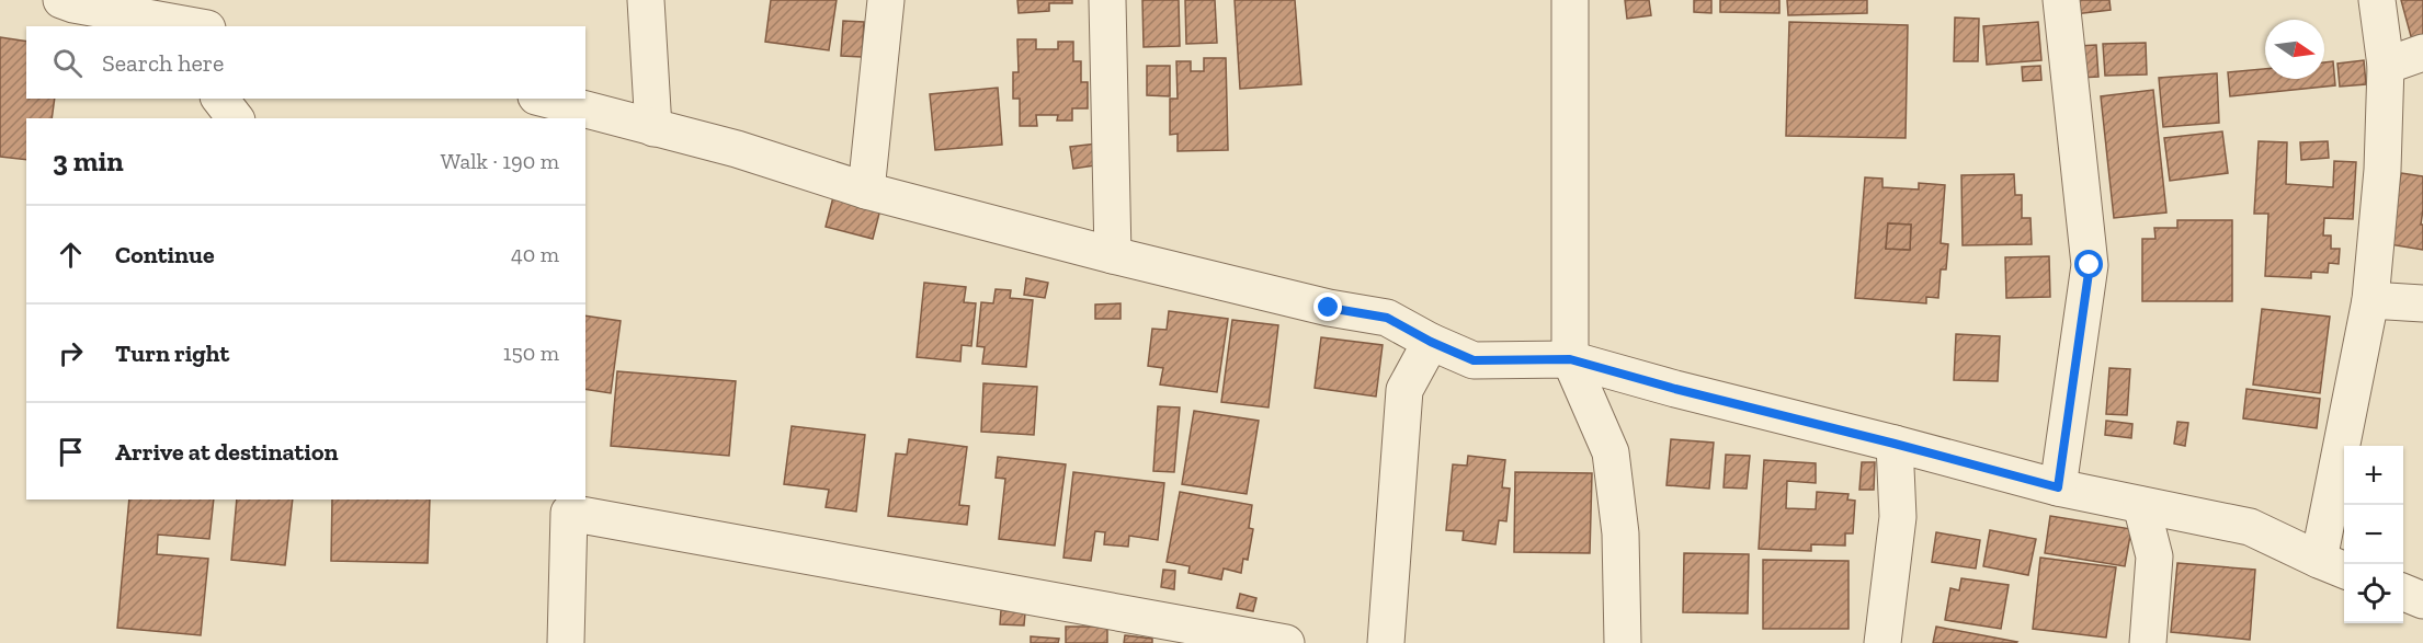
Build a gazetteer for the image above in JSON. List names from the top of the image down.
{
  "north": "right",
  "page": {
    "search": "Search here",
    "heading": ["3 min", "Walk · 190 m"],
    "list": [
      ["Continue", "40 m"],
      ["Turn right", "150 m"],
      "Arrive at destination"
    ],
    "map_buttons": ["+", "−"]
  }
}
